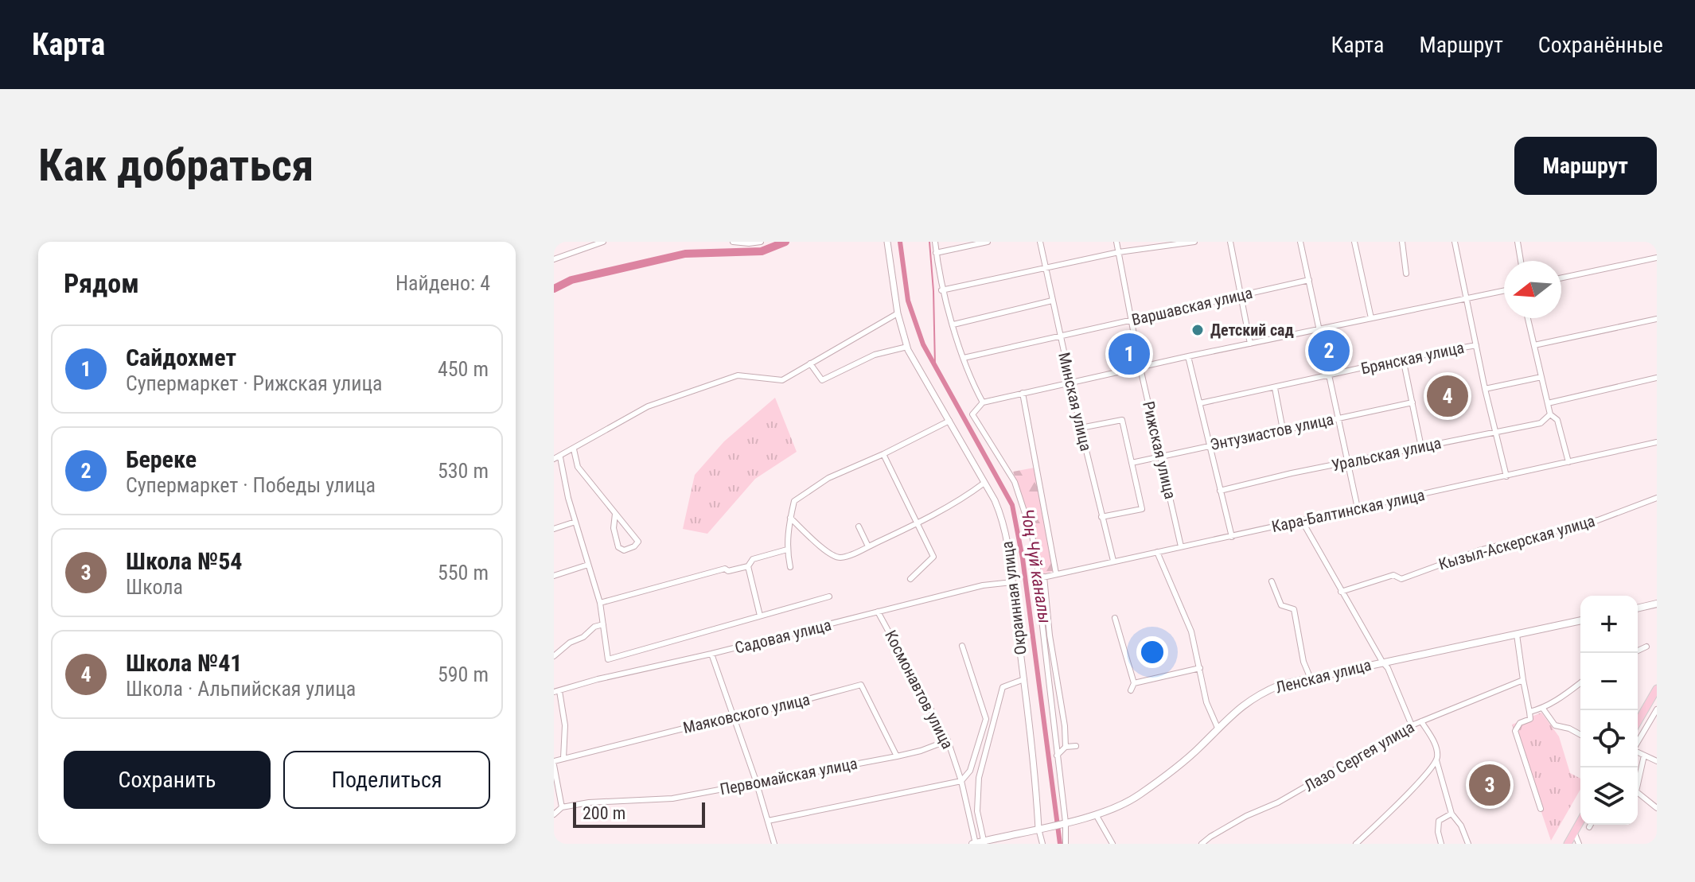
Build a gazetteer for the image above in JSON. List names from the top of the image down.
{
  "streets": {
    "main road": ["Ленская улица"],
    "street": [
      "Варшавская улица",
      "Брянская улица",
      "Минская улица",
      "Энтузиастов улица",
      "Рижская улица",
      "Уральская улица",
      "Кара-Балтинская улица",
      "Кызыл-Аскерская улица",
      "Окраинная улица",
      "Садовая улица",
      "Космонавтов улица",
      "Маяковского улица",
      "Лазо Сергея улица",
      "Первомайская улица"
    ]
  },
  "crossings": [
    ["Варшавская улица", "Минская улица"],
    ["Варшавская улица", "Рижская улица"],
    ["Минская улица", "Кара-Балтинская улица"],
    ["Энтузиастов улица", "Рижская улица"],
    ["Рижская улица", "Кара-Балтинская улица"],
    ["Окраинная улица", "Садовая улица"],
    ["Окраинная улица", "Ленская улица"],
    ["Садовая улица", "Космонавтов улица"],
    ["Ленская улица", "Космонавтов улица"],
    ["Космонавтов улица", "Первомайская улица"],
    ["Маяковского улица", "Первомайская улица"]
  ],
  "water": ["Чоң Чүй каналы"],
  "places": ["Детский сад"],
  "scale_bar": "200 m",
  "north": "left",
  "page": {
    "header": "Карта",
    "nav": ["Карта", "Маршрут", "Сохранённые"],
    "buttons": [
      "Маршрут",
      ["Сохранить", "Поделиться"]
    ],
    "title": "Как добраться",
    "heading": ["Рядом", "Найдено: 4"],
    "list": [
      {
        "mark": "1",
        "name": "Сайдохмет",
        "note": "Супермаркет · Рижская улица",
        "value": "450 m"
      },
      {
        "mark": "2",
        "name": "Береке",
        "note": "Супермаркет · Победы улица",
        "value": "530 m"
      },
      {
        "mark": "3",
        "name": "Школа №54",
        "note": "Школа",
        "value": "550 m"
      },
      {
        "mark": "4",
        "name": "Школа №41",
        "note": "Школа · Альпийская улица",
        "value": "590 m"
      }
    ],
    "pins": [
      "2",
      "1",
      "4",
      "3"
    ],
    "map_buttons": ["+", "−"],
    "scale": "200 m"
  }
}
